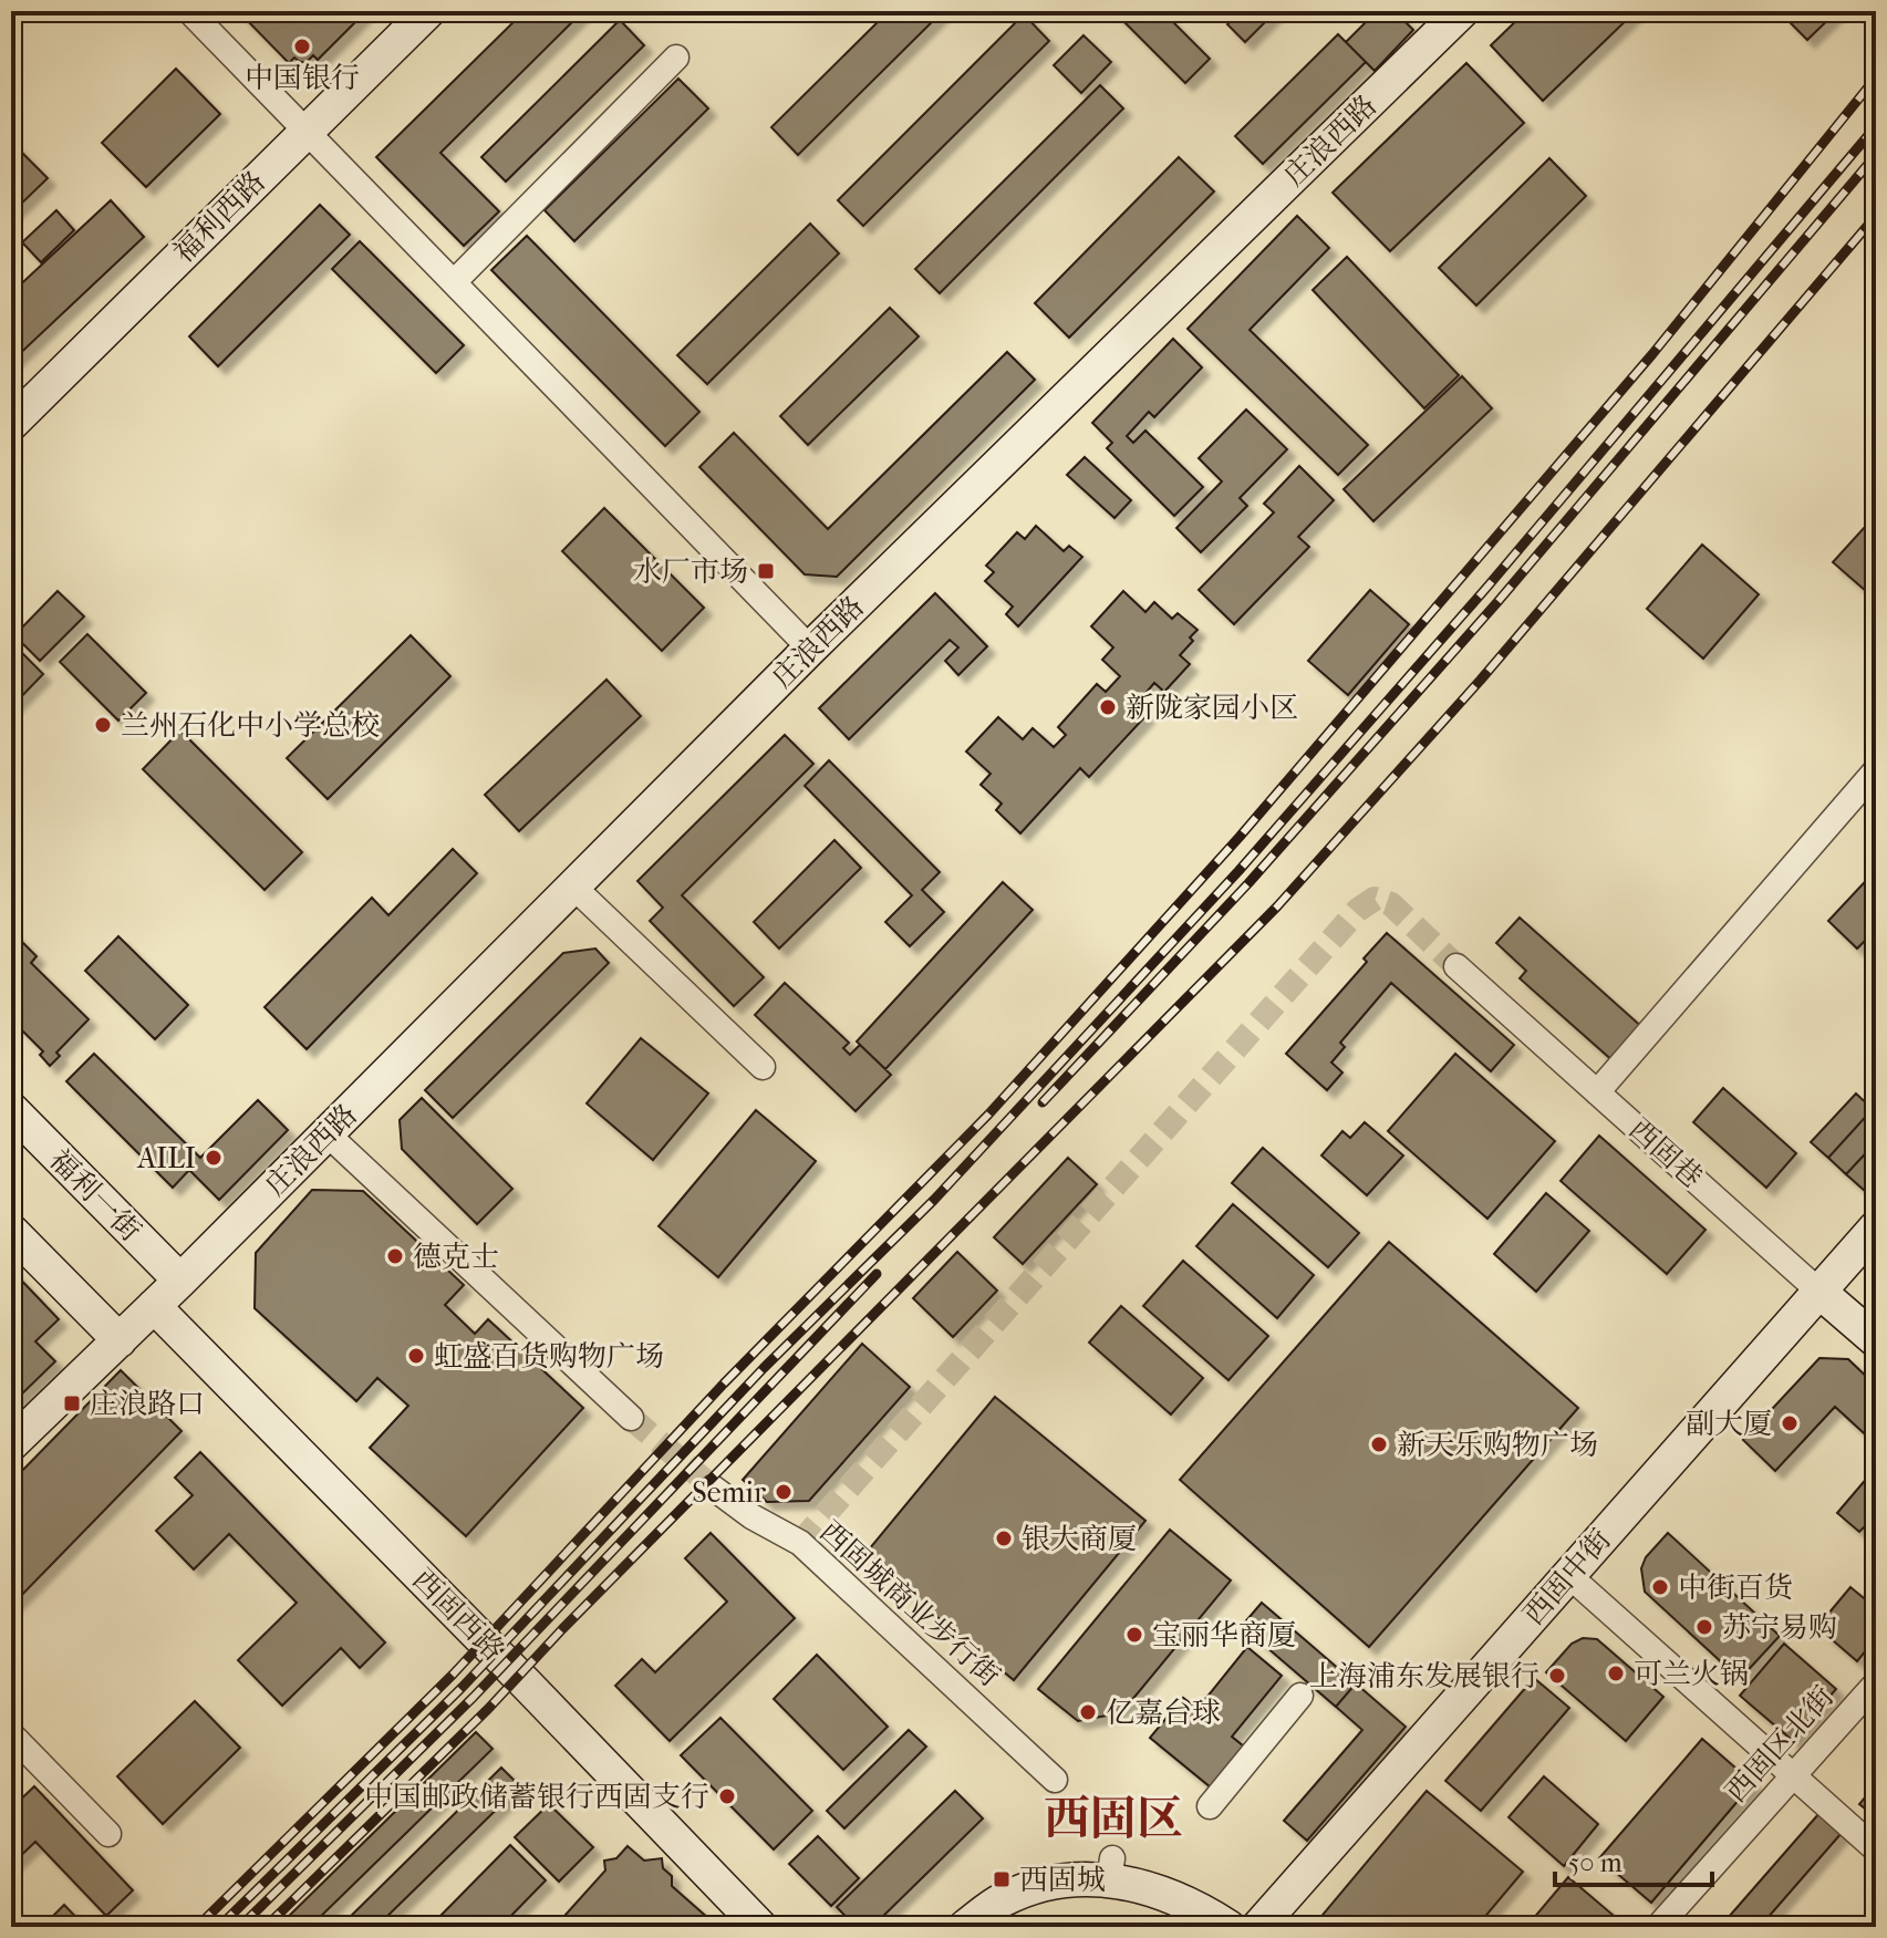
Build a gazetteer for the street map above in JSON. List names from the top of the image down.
{
  "streets": {
    "street": [
      "庄浪西路",
      "福利西路",
      "西固巷",
      "福利一街",
      "西固中街",
      "西固城商业步行街",
      "西固西路",
      "西固区北街"
    ]
  },
  "crossings": [
    ["庄浪西路", "福利一街"],
    ["庄浪西路", "西固西路"],
    ["西固巷", "西固中街"]
  ],
  "districts": ["西固区"],
  "places": {
    "other": [
      "中国银行",
      "新陇家园小区",
      "兰州石化中小学总校",
      "AILI",
      "德克士",
      "虹盛百货购物广场",
      "副大厦",
      "新天乐购物广场",
      "Semir",
      "银大商厦",
      "中街百货",
      "苏宁易购",
      "宝丽华商厦",
      "可兰火锅",
      "上海浦东发展银行",
      "亿嘉台球",
      "中国邮政储蓄银行西固支行"
    ],
    "transit": ["水厂市场", "庄浪路口", "西固城"]
  },
  "scale_bar": "50 m"
}
